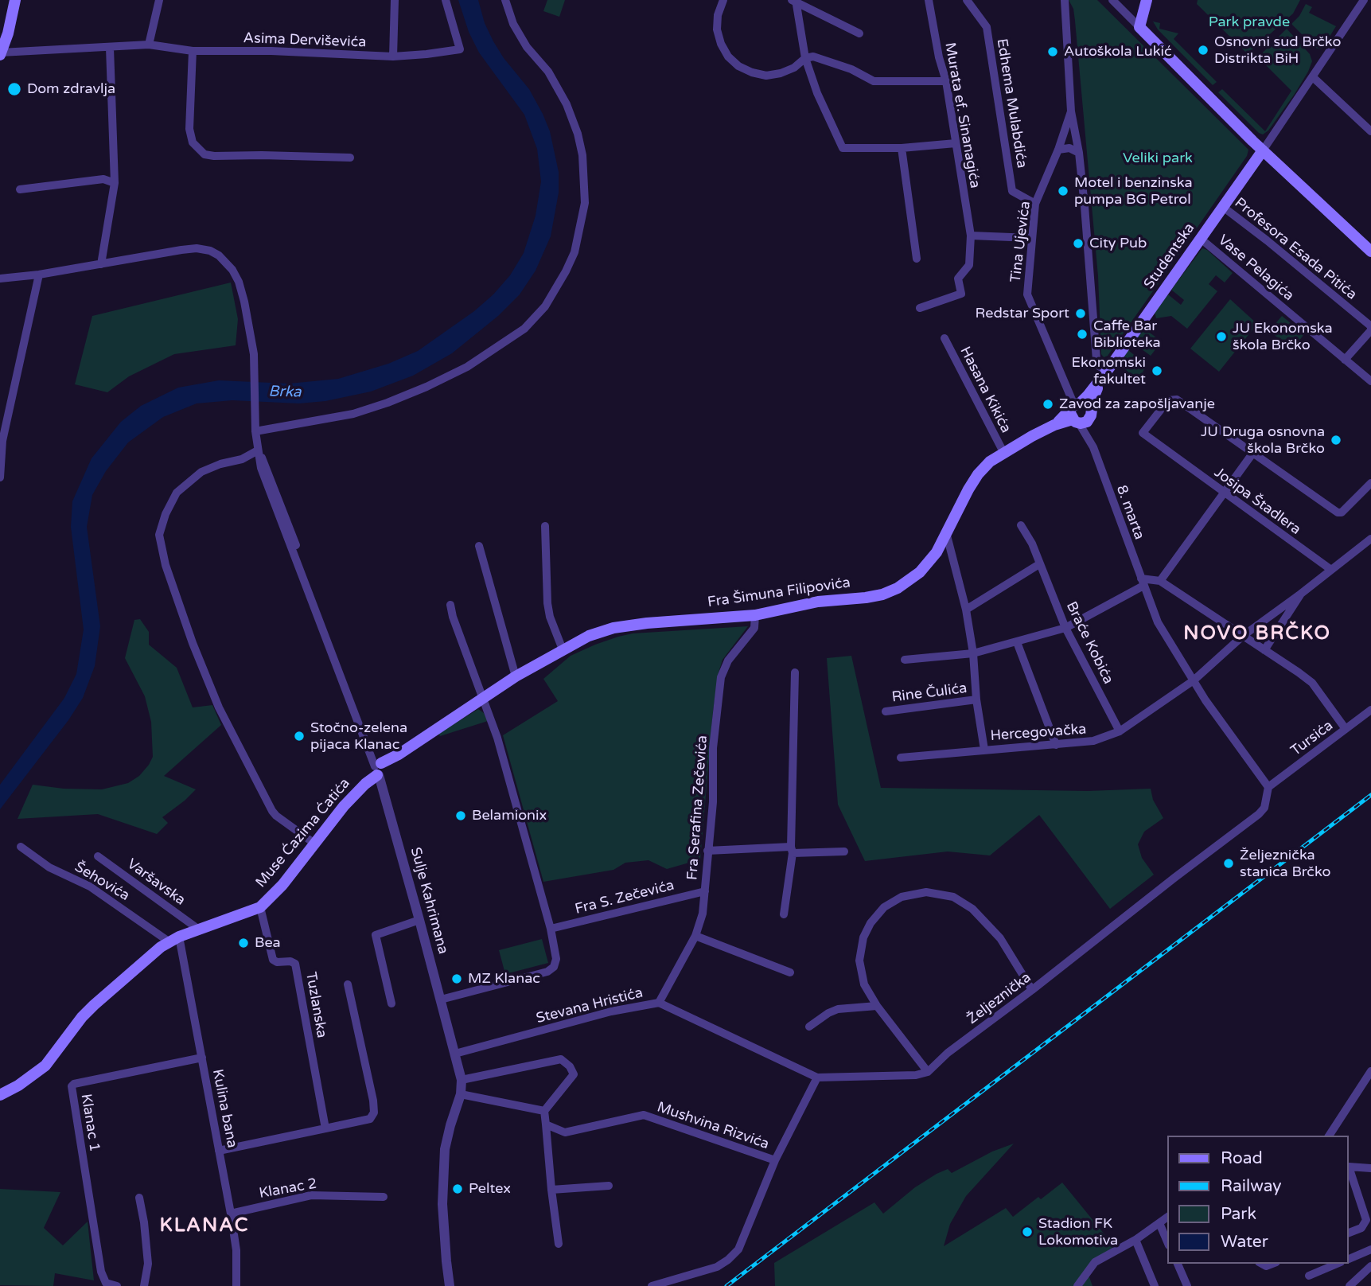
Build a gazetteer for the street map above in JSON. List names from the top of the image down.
{
  "streets": {
    "main road": ["Studentska", "Fra Šimuna Filipovića", "Muse Ćazima Ćatića"],
    "street": [
      "Asima Derviševića",
      "Edhema Mulabdića",
      "Murata ef. Sinanagića",
      "Tina Ujevića",
      "Profesora Esada Pitića",
      "Vase Pelagića",
      "Hasana Kikića",
      "Josipa Štadlera",
      "8. marta",
      "Braće Kobića",
      "Rine Čulića",
      "Hercegovačka",
      "Tursića",
      "Fra Serafina Zečevića",
      "Šehovića",
      "Varšavska",
      "Fra S. Zečevića",
      "Sulje Kahrimana",
      "Željeznička",
      "Tuzlanska",
      "Stevana Hristića",
      "Kulina bana",
      "Klanac 1",
      "Mushvina Rizvića",
      "Klanac 2"
    ]
  },
  "crossings": [
    ["Edhema Mulabdića", "Tina Ujevića"],
    ["Tina Ujevića", "Studentska"],
    ["Tina Ujevića", "8. marta"],
    ["Tina Ujevića", "Fra Šimuna Filipovića"],
    ["Profesora Esada Pitića", "Studentska"],
    ["Profesora Esada Pitića", "Vase Pelagića"],
    ["Studentska", "Vase Pelagića"],
    ["Studentska", "Fra Šimuna Filipovića"],
    ["Hasana Kikića", "Fra Šimuna Filipovića"],
    ["8. marta", "Hercegovačka"],
    ["8. marta", "Tursića"],
    ["8. marta", "Željeznička"],
    ["Fra Šimuna Filipovića", "Fra Serafina Zečevića"],
    ["Fra Šimuna Filipovića", "Muse Ćazima Ćatića"],
    ["Fra Šimuna Filipovića", "Sulje Kahrimana"],
    ["Braće Kobića", "Hercegovačka"],
    ["Tursića", "Željeznička"],
    ["Fra Serafina Zečevića", "Fra S. Zečevića"],
    ["Fra Serafina Zečevića", "Stevana Hristića"],
    ["Muse Ćazima Ćatića", "Šehovića"],
    ["Muse Ćazima Ćatića", "Varšavska"],
    ["Muse Ćazima Ćatića", "Sulje Kahrimana"],
    ["Muse Ćazima Ćatića", "Tuzlanska"],
    ["Muse Ćazima Ćatića", "Kulina bana"],
    ["Šehovića", "Kulina bana"],
    ["Sulje Kahrimana", "Stevana Hristića"],
    ["Kulina bana", "Klanac 1"],
    ["Kulina bana", "Klanac 2"]
  ],
  "districts": ["NOVO BRČKO", "KLANAC"],
  "water": ["Brka"],
  "parks": ["Park pravde", "Veliki park"],
  "places": [
    "Osnovni sud Brčko Distrikta BiH",
    "Autoškola Lukić",
    "Dom zdravlja",
    "Motel i benzinska pumpa BG Petrol",
    "City Pub",
    "Redstar Sport",
    "Caffe Bar Biblioteka",
    "JU Ekonomska škola Brčko",
    "Ekonomski fakultet",
    "Zavod za zapošljavanje",
    "JU Druga osnovna škola Brčko",
    "Stočno-zelena pijaca Klanac",
    "Belamionix",
    "Željeznička stanica Brčko",
    "Bea",
    "MZ Klanac",
    "Peltex",
    "Stadion FK Lokomotiva"
  ],
  "legend": [
    "Road",
    "Railway",
    "Park",
    "Water"
  ]
}
